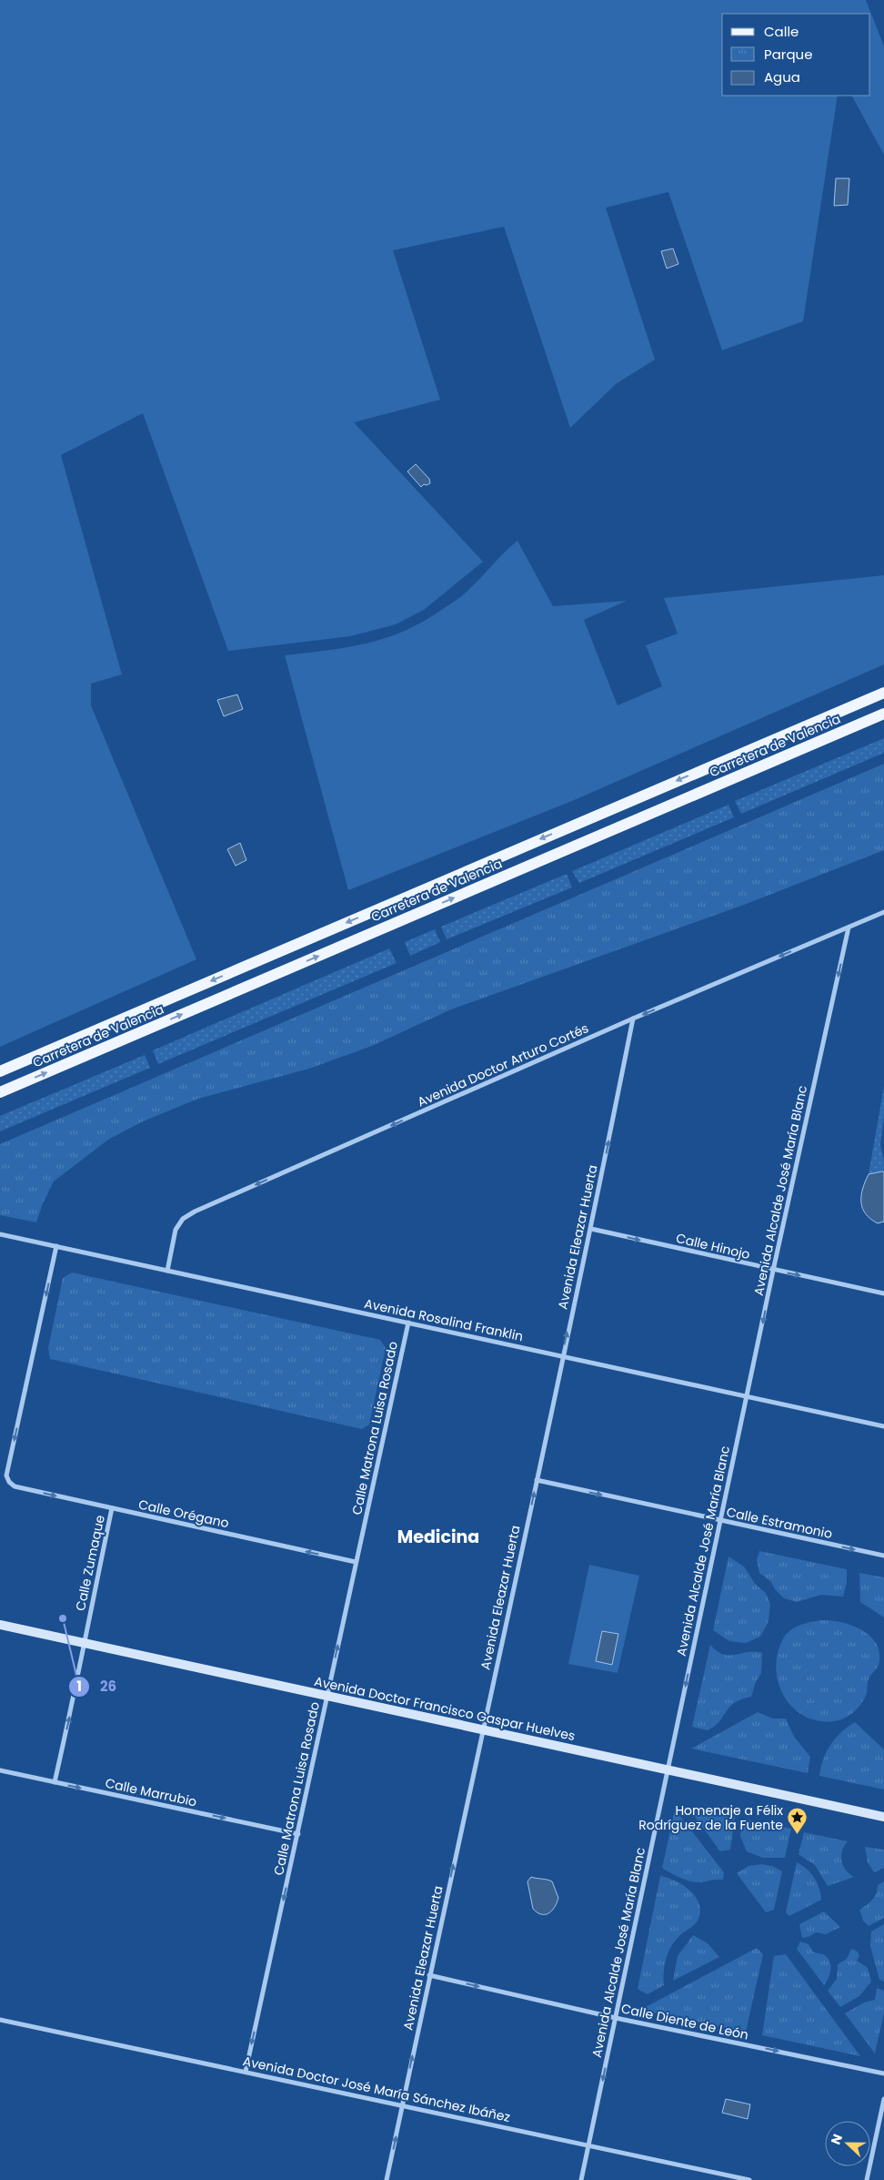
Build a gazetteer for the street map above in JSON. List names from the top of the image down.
{
  "streets": {
    "main road": ["Carretera de Valencia"],
    "street": [
      "Avenida Doctor Arturo Cortés",
      "Avenida Alcalde José María Blanc",
      "Avenida Eleazar Huerta",
      "Calle Hinojo",
      "Avenida Rosalind Franklin",
      "Calle Matrona Luisa Rosado",
      "Calle Orégano",
      "Calle Estramonio",
      "Calle Zumaque",
      "Avenida Doctor Francisco Gaspar Huelves",
      "Calle Marrubio",
      "Calle Diente de León",
      "Avenida Doctor José María Sánchez Ibáñez"
    ]
  },
  "crossings": [
    ["Avenida Doctor Arturo Cortés", "Avenida Alcalde José María Blanc"],
    ["Avenida Doctor Arturo Cortés", "Avenida Eleazar Huerta"],
    ["Avenida Doctor Arturo Cortés", "Avenida Rosalind Franklin"],
    ["Avenida Alcalde José María Blanc", "Calle Hinojo"],
    ["Avenida Alcalde José María Blanc", "Avenida Rosalind Franklin"],
    ["Avenida Alcalde José María Blanc", "Calle Estramonio"],
    ["Avenida Alcalde José María Blanc", "Avenida Doctor Francisco Gaspar Huelves"],
    ["Avenida Alcalde José María Blanc", "Calle Diente de León"],
    ["Avenida Alcalde José María Blanc", "Avenida Doctor José María Sánchez Ibáñez"],
    ["Avenida Eleazar Huerta", "Calle Hinojo"],
    ["Avenida Eleazar Huerta", "Avenida Rosalind Franklin"],
    ["Avenida Eleazar Huerta", "Calle Estramonio"],
    ["Avenida Eleazar Huerta", "Avenida Doctor Francisco Gaspar Huelves"],
    ["Avenida Eleazar Huerta", "Calle Diente de León"],
    ["Avenida Eleazar Huerta", "Avenida Doctor José María Sánchez Ibáñez"],
    ["Avenida Rosalind Franklin", "Calle Matrona Luisa Rosado"],
    ["Avenida Rosalind Franklin", "Calle Orégano"],
    ["Calle Matrona Luisa Rosado", "Calle Orégano"],
    ["Calle Matrona Luisa Rosado", "Avenida Doctor Francisco Gaspar Huelves"],
    ["Calle Matrona Luisa Rosado", "Calle Marrubio"],
    ["Calle Matrona Luisa Rosado", "Avenida Doctor José María Sánchez Ibáñez"],
    ["Calle Orégano", "Calle Zumaque"],
    ["Calle Zumaque", "Avenida Doctor Francisco Gaspar Huelves"],
    ["Calle Zumaque", "Calle Marrubio"]
  ],
  "one_way": [
    "Avenida Doctor Arturo Cortés",
    "Avenida Alcalde José María Blanc",
    "Avenida Eleazar Huerta",
    "Calle Hinojo",
    "Calle Estramonio",
    "Calle Zumaque",
    "Calle Marrubio",
    "Calle Diente de León"
  ],
  "districts": ["Medicina"],
  "places": {
    "other": ["26"],
    "place": ["Homenaje a Félix Rodríguez de la Fuente"]
  },
  "legend": ["Calle", "Parque", "Agua"],
  "north": "left"
}
